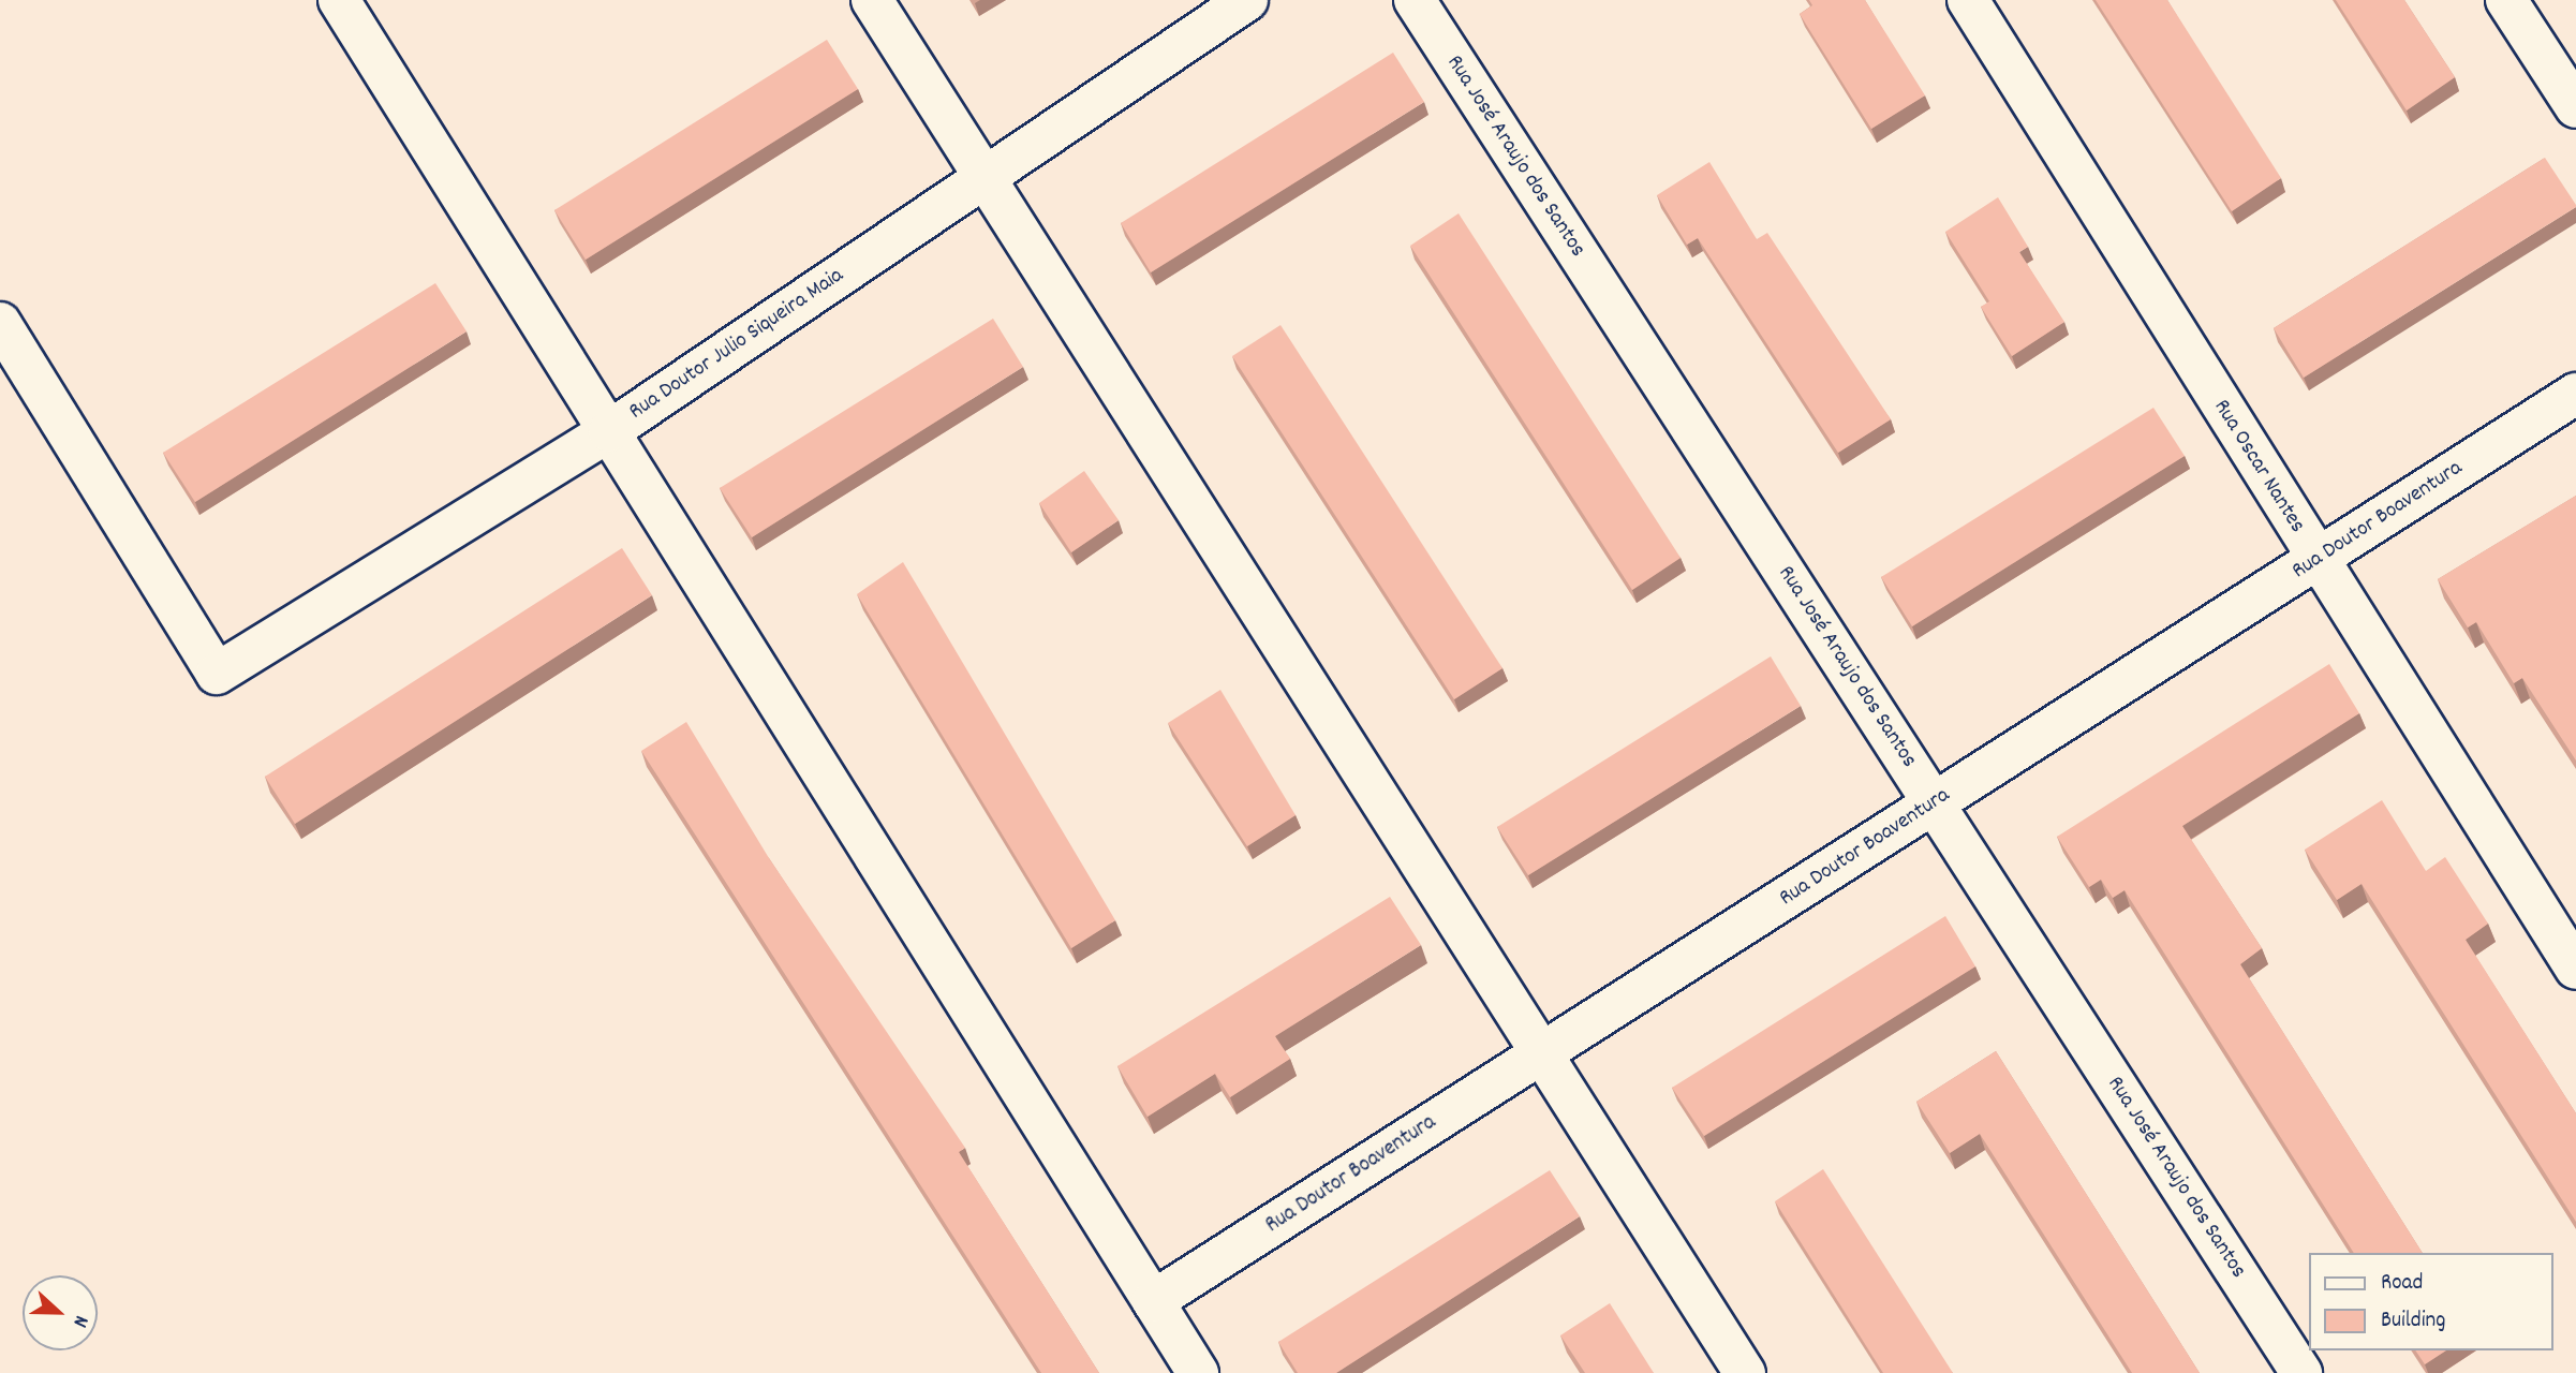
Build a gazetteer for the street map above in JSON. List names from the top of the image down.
{
  "streets": {
    "street": [
      "Rua José Araujo dos Santos",
      "Rua Doutor Julio Siqueira Maia",
      "Rua Oscar Nantes",
      "Rua Doutor Boaventura"
    ]
  },
  "crossings": [
    ["Rua José Araujo dos Santos", "Rua Doutor Boaventura"],
    ["Rua Oscar Nantes", "Rua Doutor Boaventura"]
  ],
  "legend": ["Road", "Building"],
  "north": "right"
}
